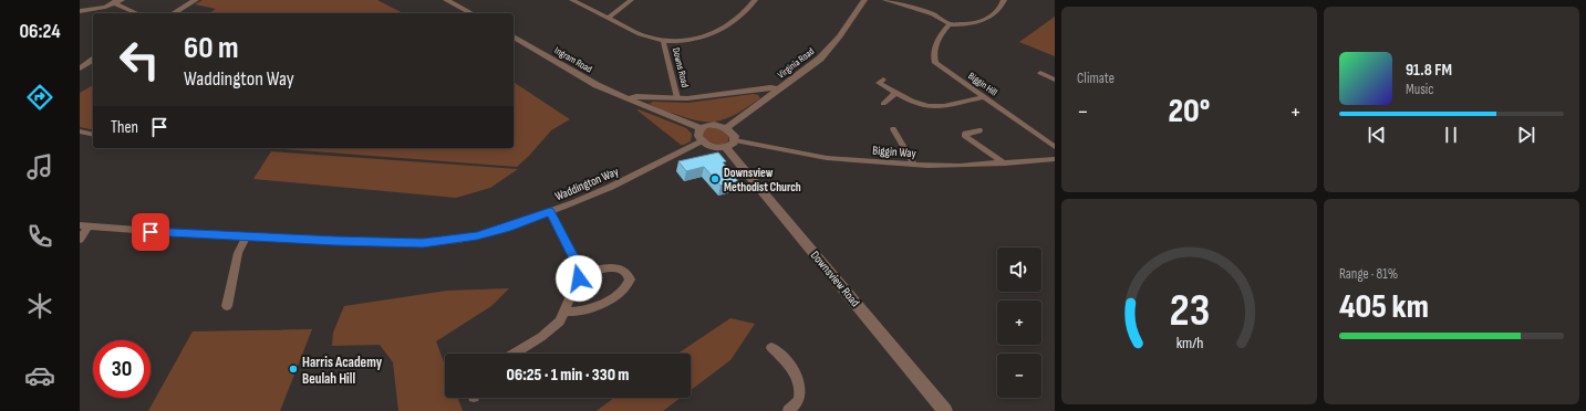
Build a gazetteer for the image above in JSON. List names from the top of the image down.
{
  "streets": {
    "street": [
      "Ingram Road",
      "Virginia Road",
      "Downs Road",
      "Biggin Hill",
      "Biggin Way",
      "Waddington Way",
      "Downsview Road"
    ]
  },
  "crossings": [
    ["Virginia Road", "Downsview Road"],
    ["Biggin Way", "Downsview Road"]
  ],
  "places": ["Downsview Methodist Church", "Harris Academy Beulah Hill"],
  "page": {
    "tabs": "06:24",
    "tile": [
      "Climate",
      ["Range · 81%", "405 km"]
    ],
    "turn": ["60 m", "Waddington Way"],
    "song": ["91.8 FM", "Music"],
    "heat": ["−", "20°", "+"],
    "then": "Then",
    "map_buttons": ["+", "−"],
    "limit": "30",
    "trip": "06:25 · 1 min · 330 m",
    "gauge": ["23", "km/h"]
  }
}
